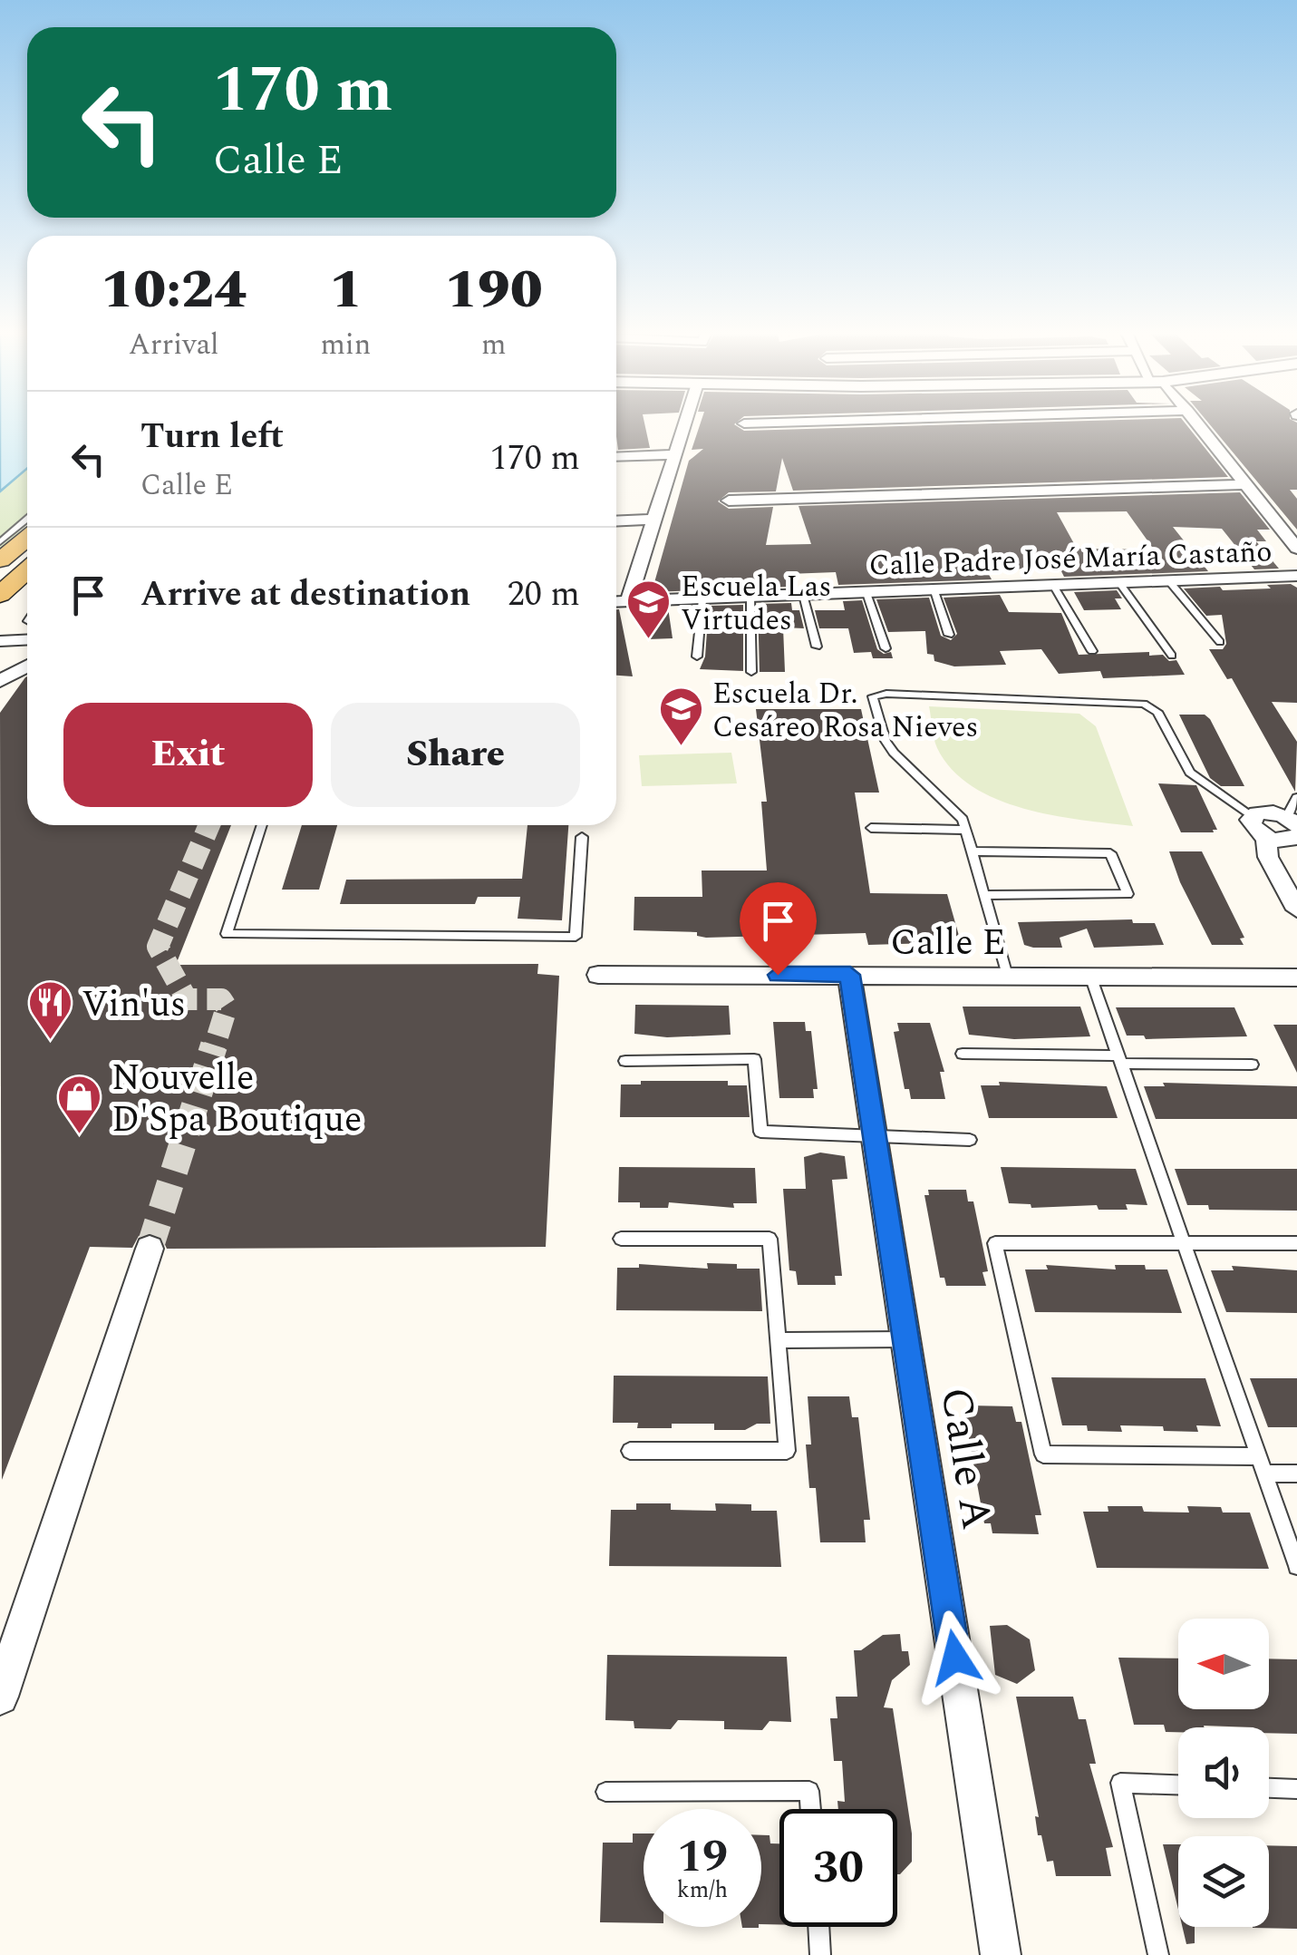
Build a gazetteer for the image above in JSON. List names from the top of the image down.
{
  "streets": {
    "street": ["Calle Padre José María Castaño", "Calle E", "Calle A"]
  },
  "crossings": [
    ["Calle E", "Calle A"]
  ],
  "places": {
    "school or university": ["Escuela Las Virtudes", "Escuela Dr. Cesáreo Rosa Nieves"],
    "restaurant": ["Vin'us"],
    "shop": ["Nouvelle D'Spa Boutique"]
  },
  "north": "left",
  "page": {
    "turn": ["170 m", "Calle E"],
    "eta": [
      "10:24",
      "Arrival",
      "1",
      "min",
      "190",
      "m"
    ],
    "list": [
      {
        "name": "Turn left",
        "note": "Calle E",
        "value": "170 m"
      },
      {
        "name": "Arrive at destination",
        "value": "20 m"
      }
    ],
    "buttons": ["Exit", "Share"],
    "speed": "19 km/h",
    "limit": "30"
  }
}
